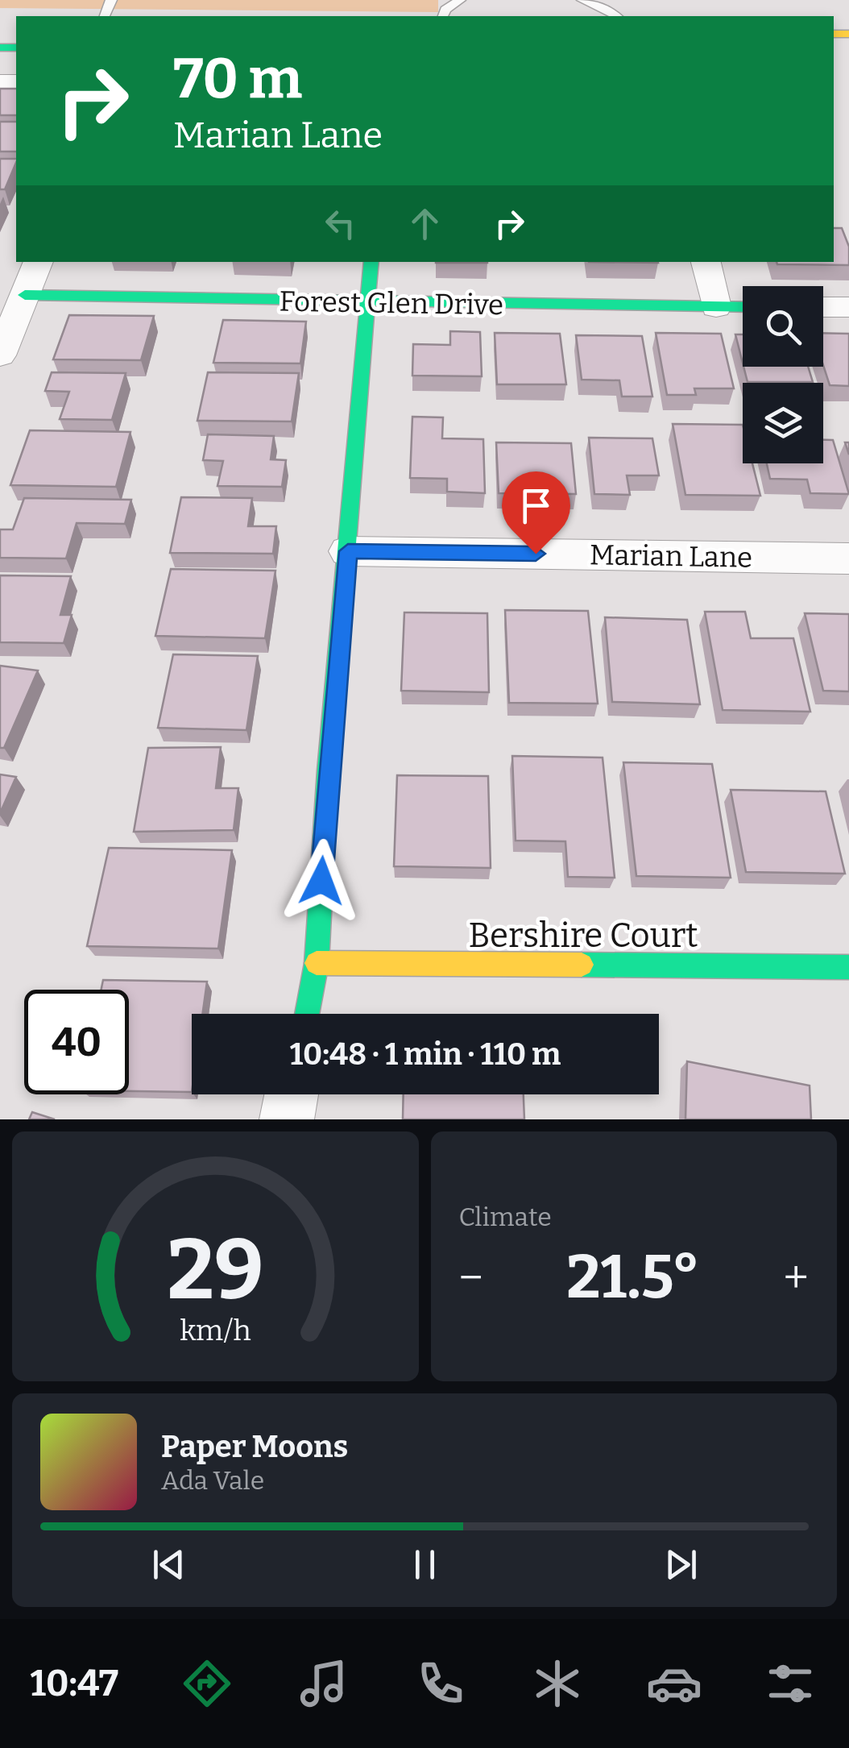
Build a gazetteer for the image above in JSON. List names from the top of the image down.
{
  "streets": {
    "street": ["Forest Glen Drive", "Marian Lane", "Bershire Court"]
  },
  "page": {
    "turn": ["70 m", "Marian Lane"],
    "limit": "40",
    "trip": "10:48 · 1 min · 110 m",
    "tile": "Climate",
    "heat": ["−", "21.5°", "+"],
    "song": ["Paper Moons", "Ada Vale"],
    "tabs": "10:47",
    "gauge": ["29", "km/h"]
  }
}
